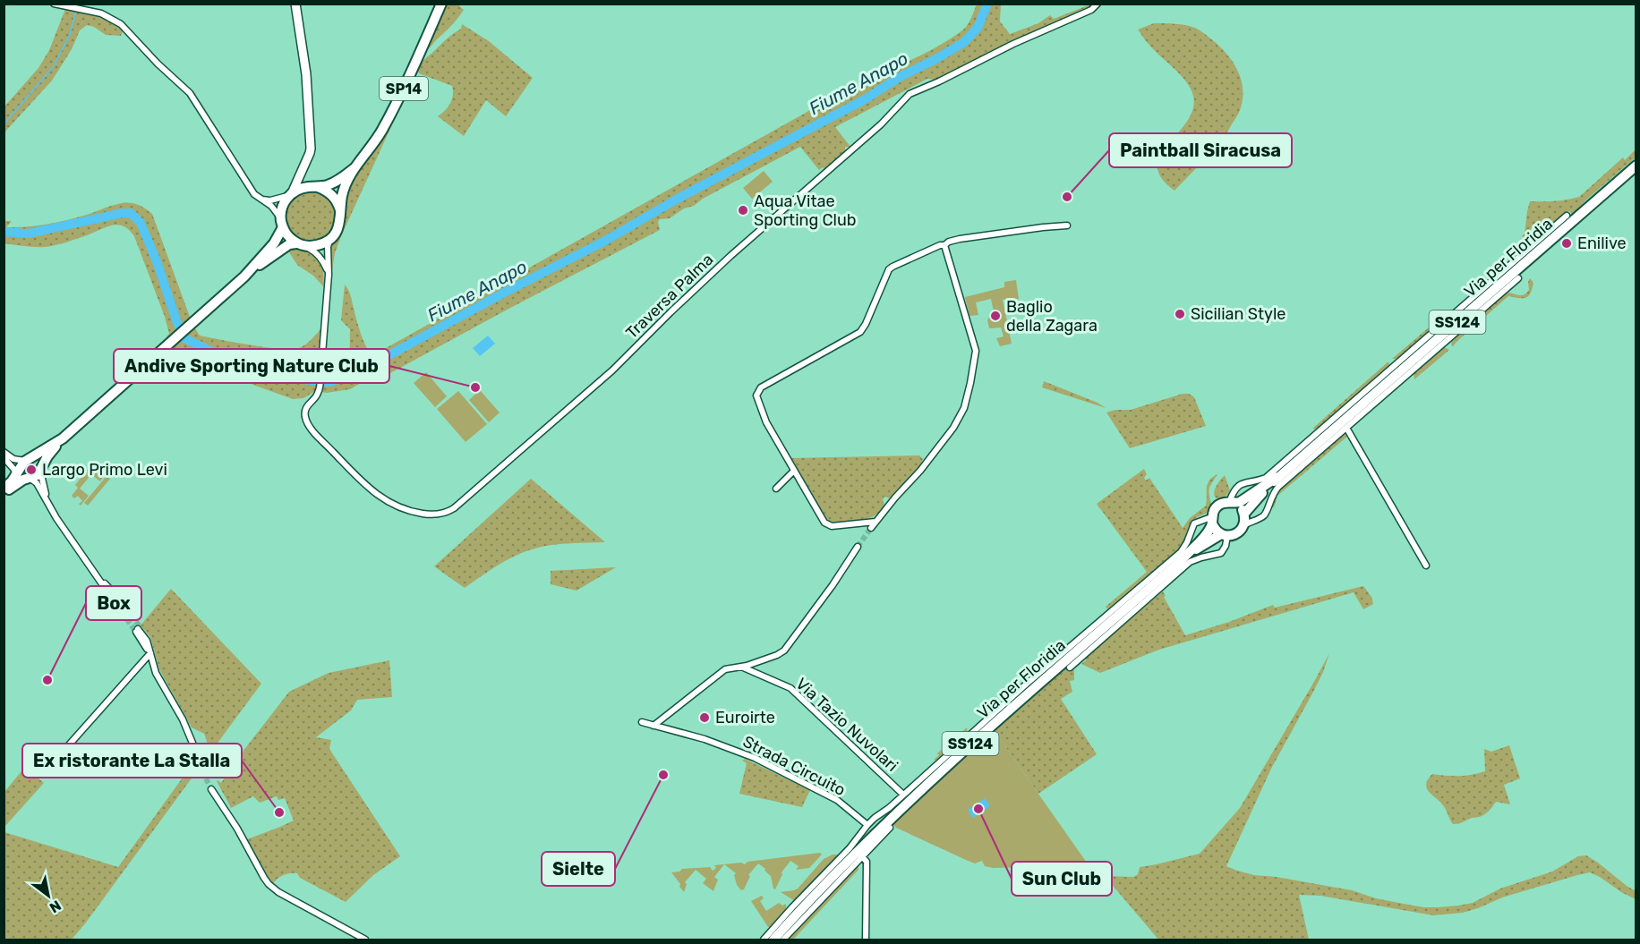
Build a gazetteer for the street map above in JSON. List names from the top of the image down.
{
  "streets": {
    "main road": ["SP14", "Via per Floridia", "SS124"],
    "street": ["Traversa Palma", "Via Tazio Nuvolari", "Strada Circuito"]
  },
  "water": ["Fiume Anapo"],
  "places": [
    "Paintball Siracusa",
    "Aqua Vitae Sporting Club",
    "Enilive",
    "Sicilian Style",
    "Baglio della Zagara",
    "Andive Sporting Nature Club",
    "Largo Primo Levi",
    "Box",
    "Euroirte",
    "Sielte",
    "Sun Club",
    "Ex ristorante La Stalla"
  ],
  "north": "bottom right"
}
